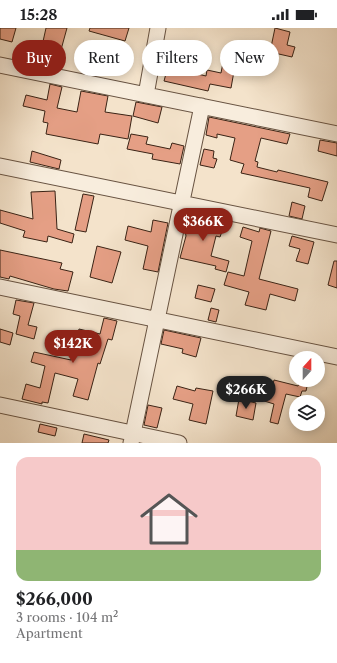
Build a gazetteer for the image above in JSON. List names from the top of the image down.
{
  "north": "top",
  "page": {
    "status": "15:28",
    "chip": [
      "Buy",
      "Rent",
      "Filters",
      "New"
    ],
    "price": ["$366K", "$142K", "$266K"],
    "list": [
      {
        "name": "$266,000",
        "note": "3 rooms · 104 m² · Apartment"
      }
    ]
  }
}
